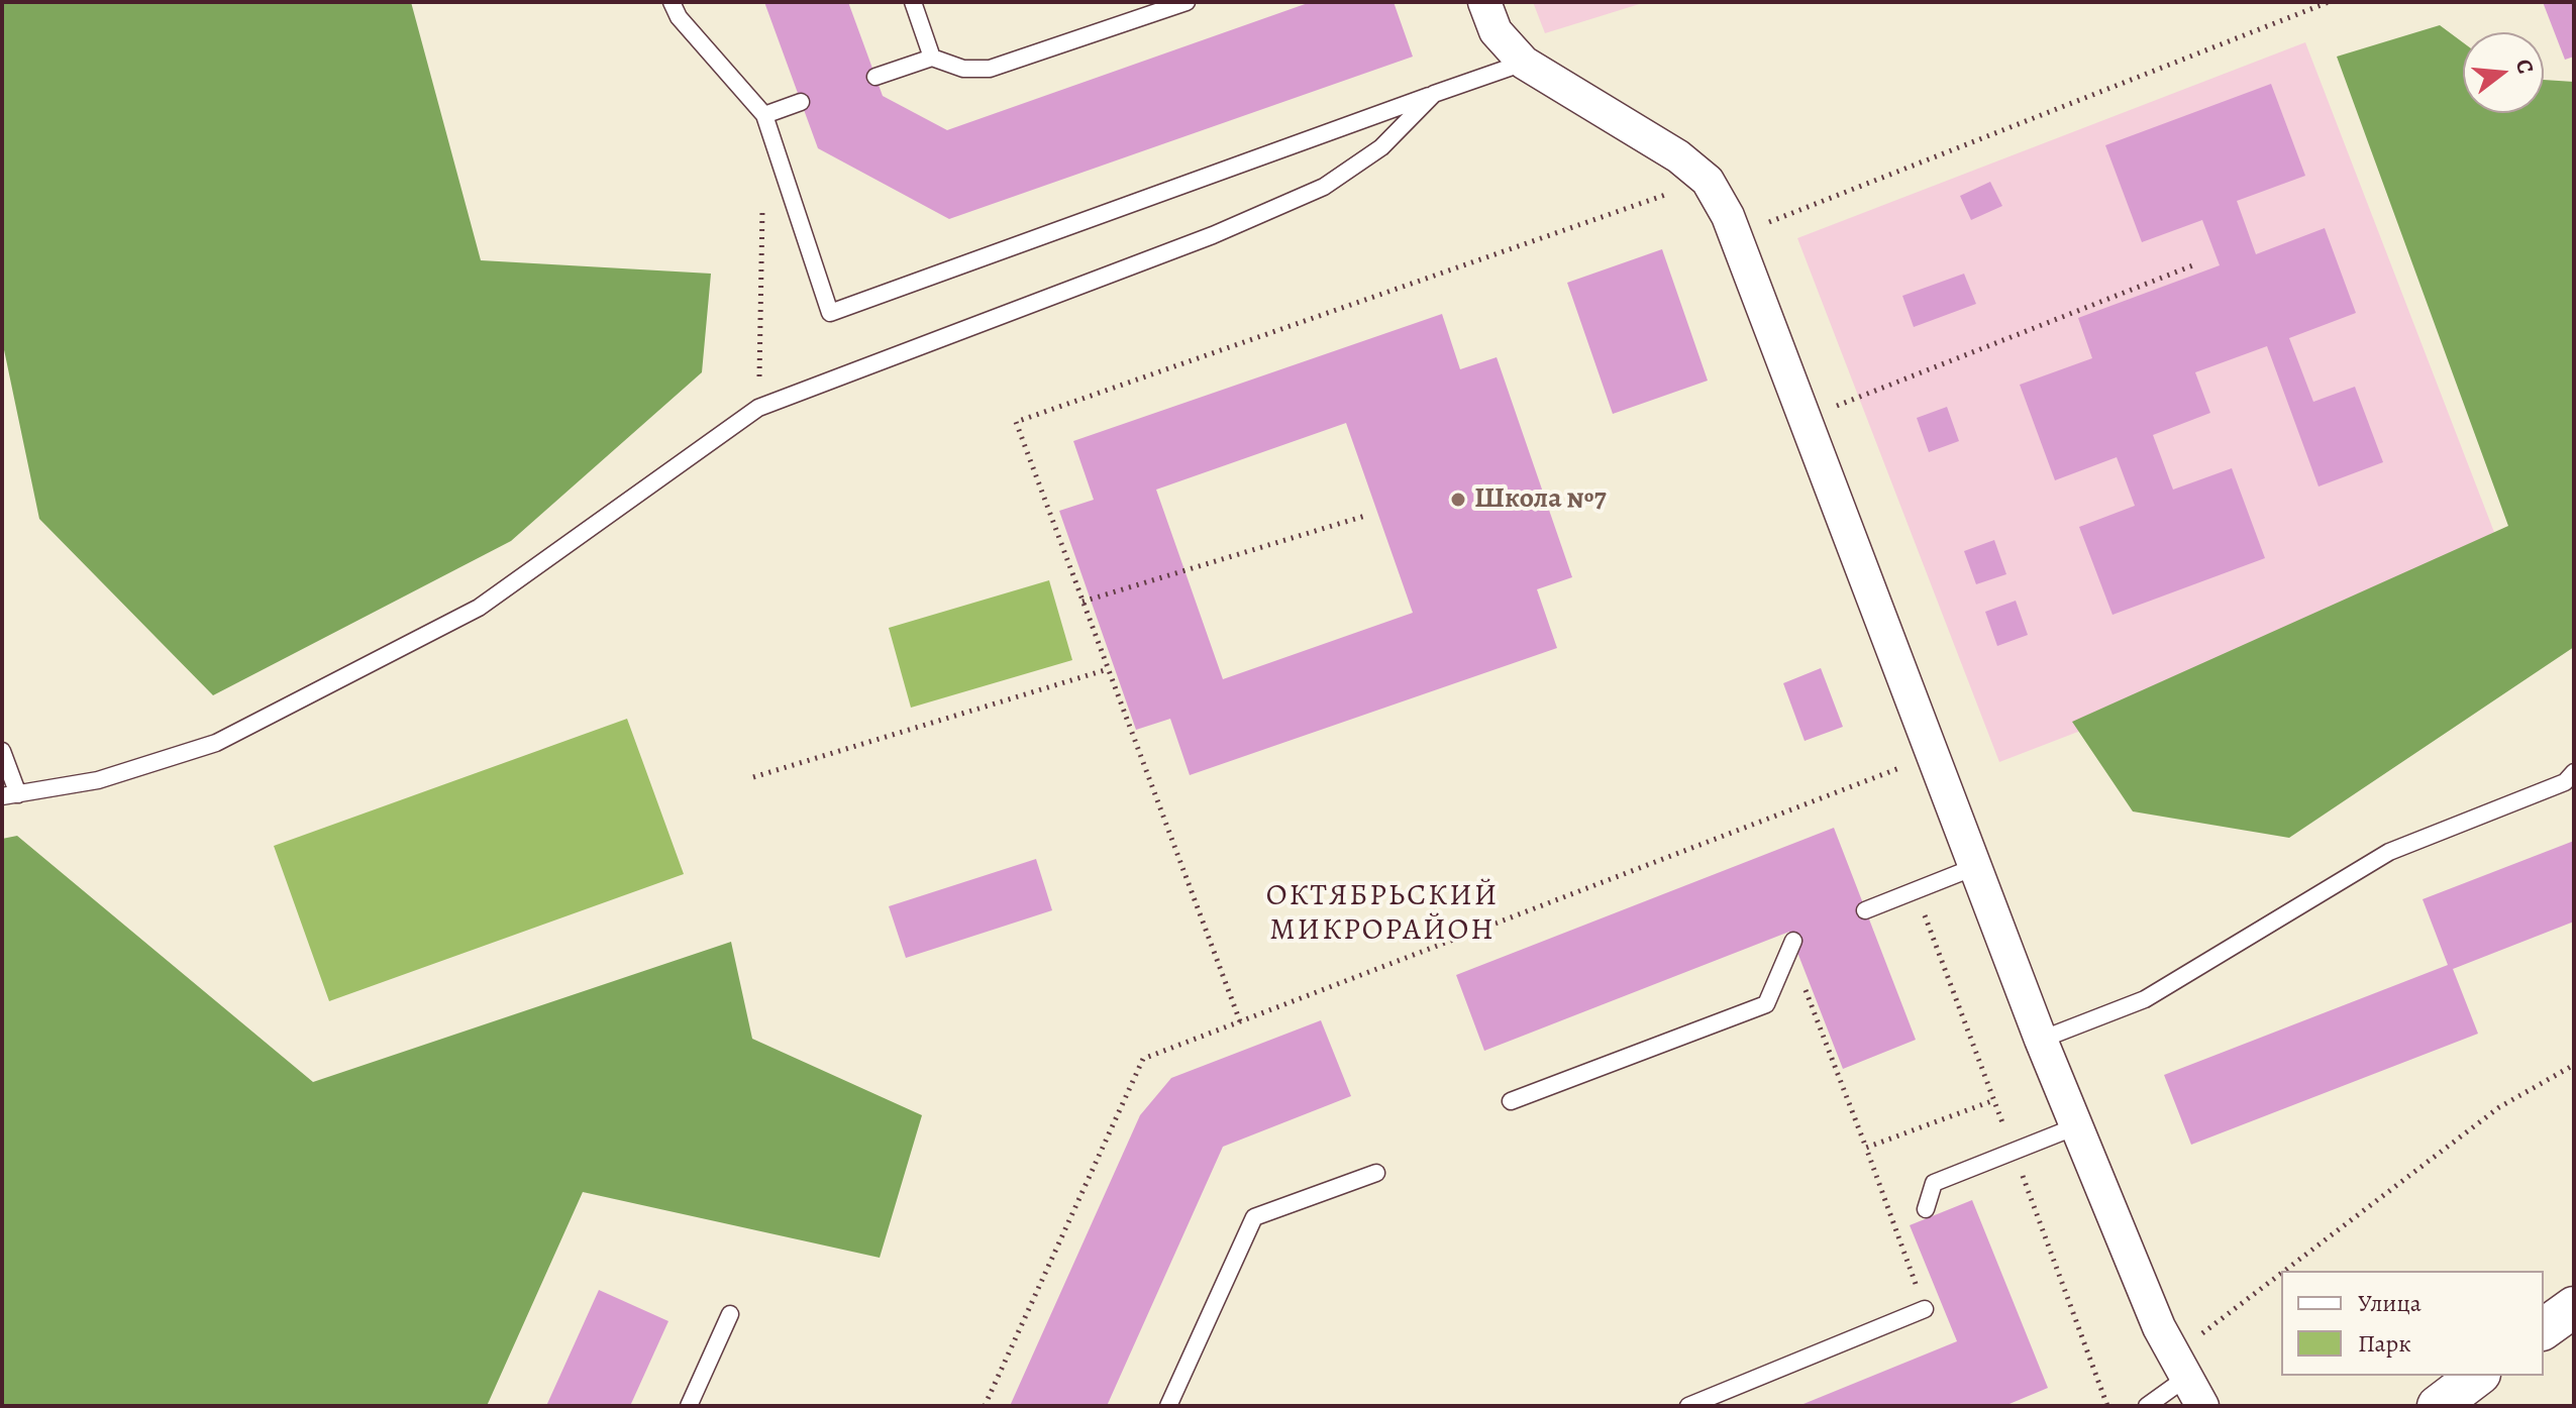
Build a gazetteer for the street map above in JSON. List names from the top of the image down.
{
  "districts": ["ОКТЯБРЬСКИЙ МИКРОРАЙОН"],
  "places": ["Школа №7"],
  "legend": ["Улица", "Парк"],
  "north": "right"
}
